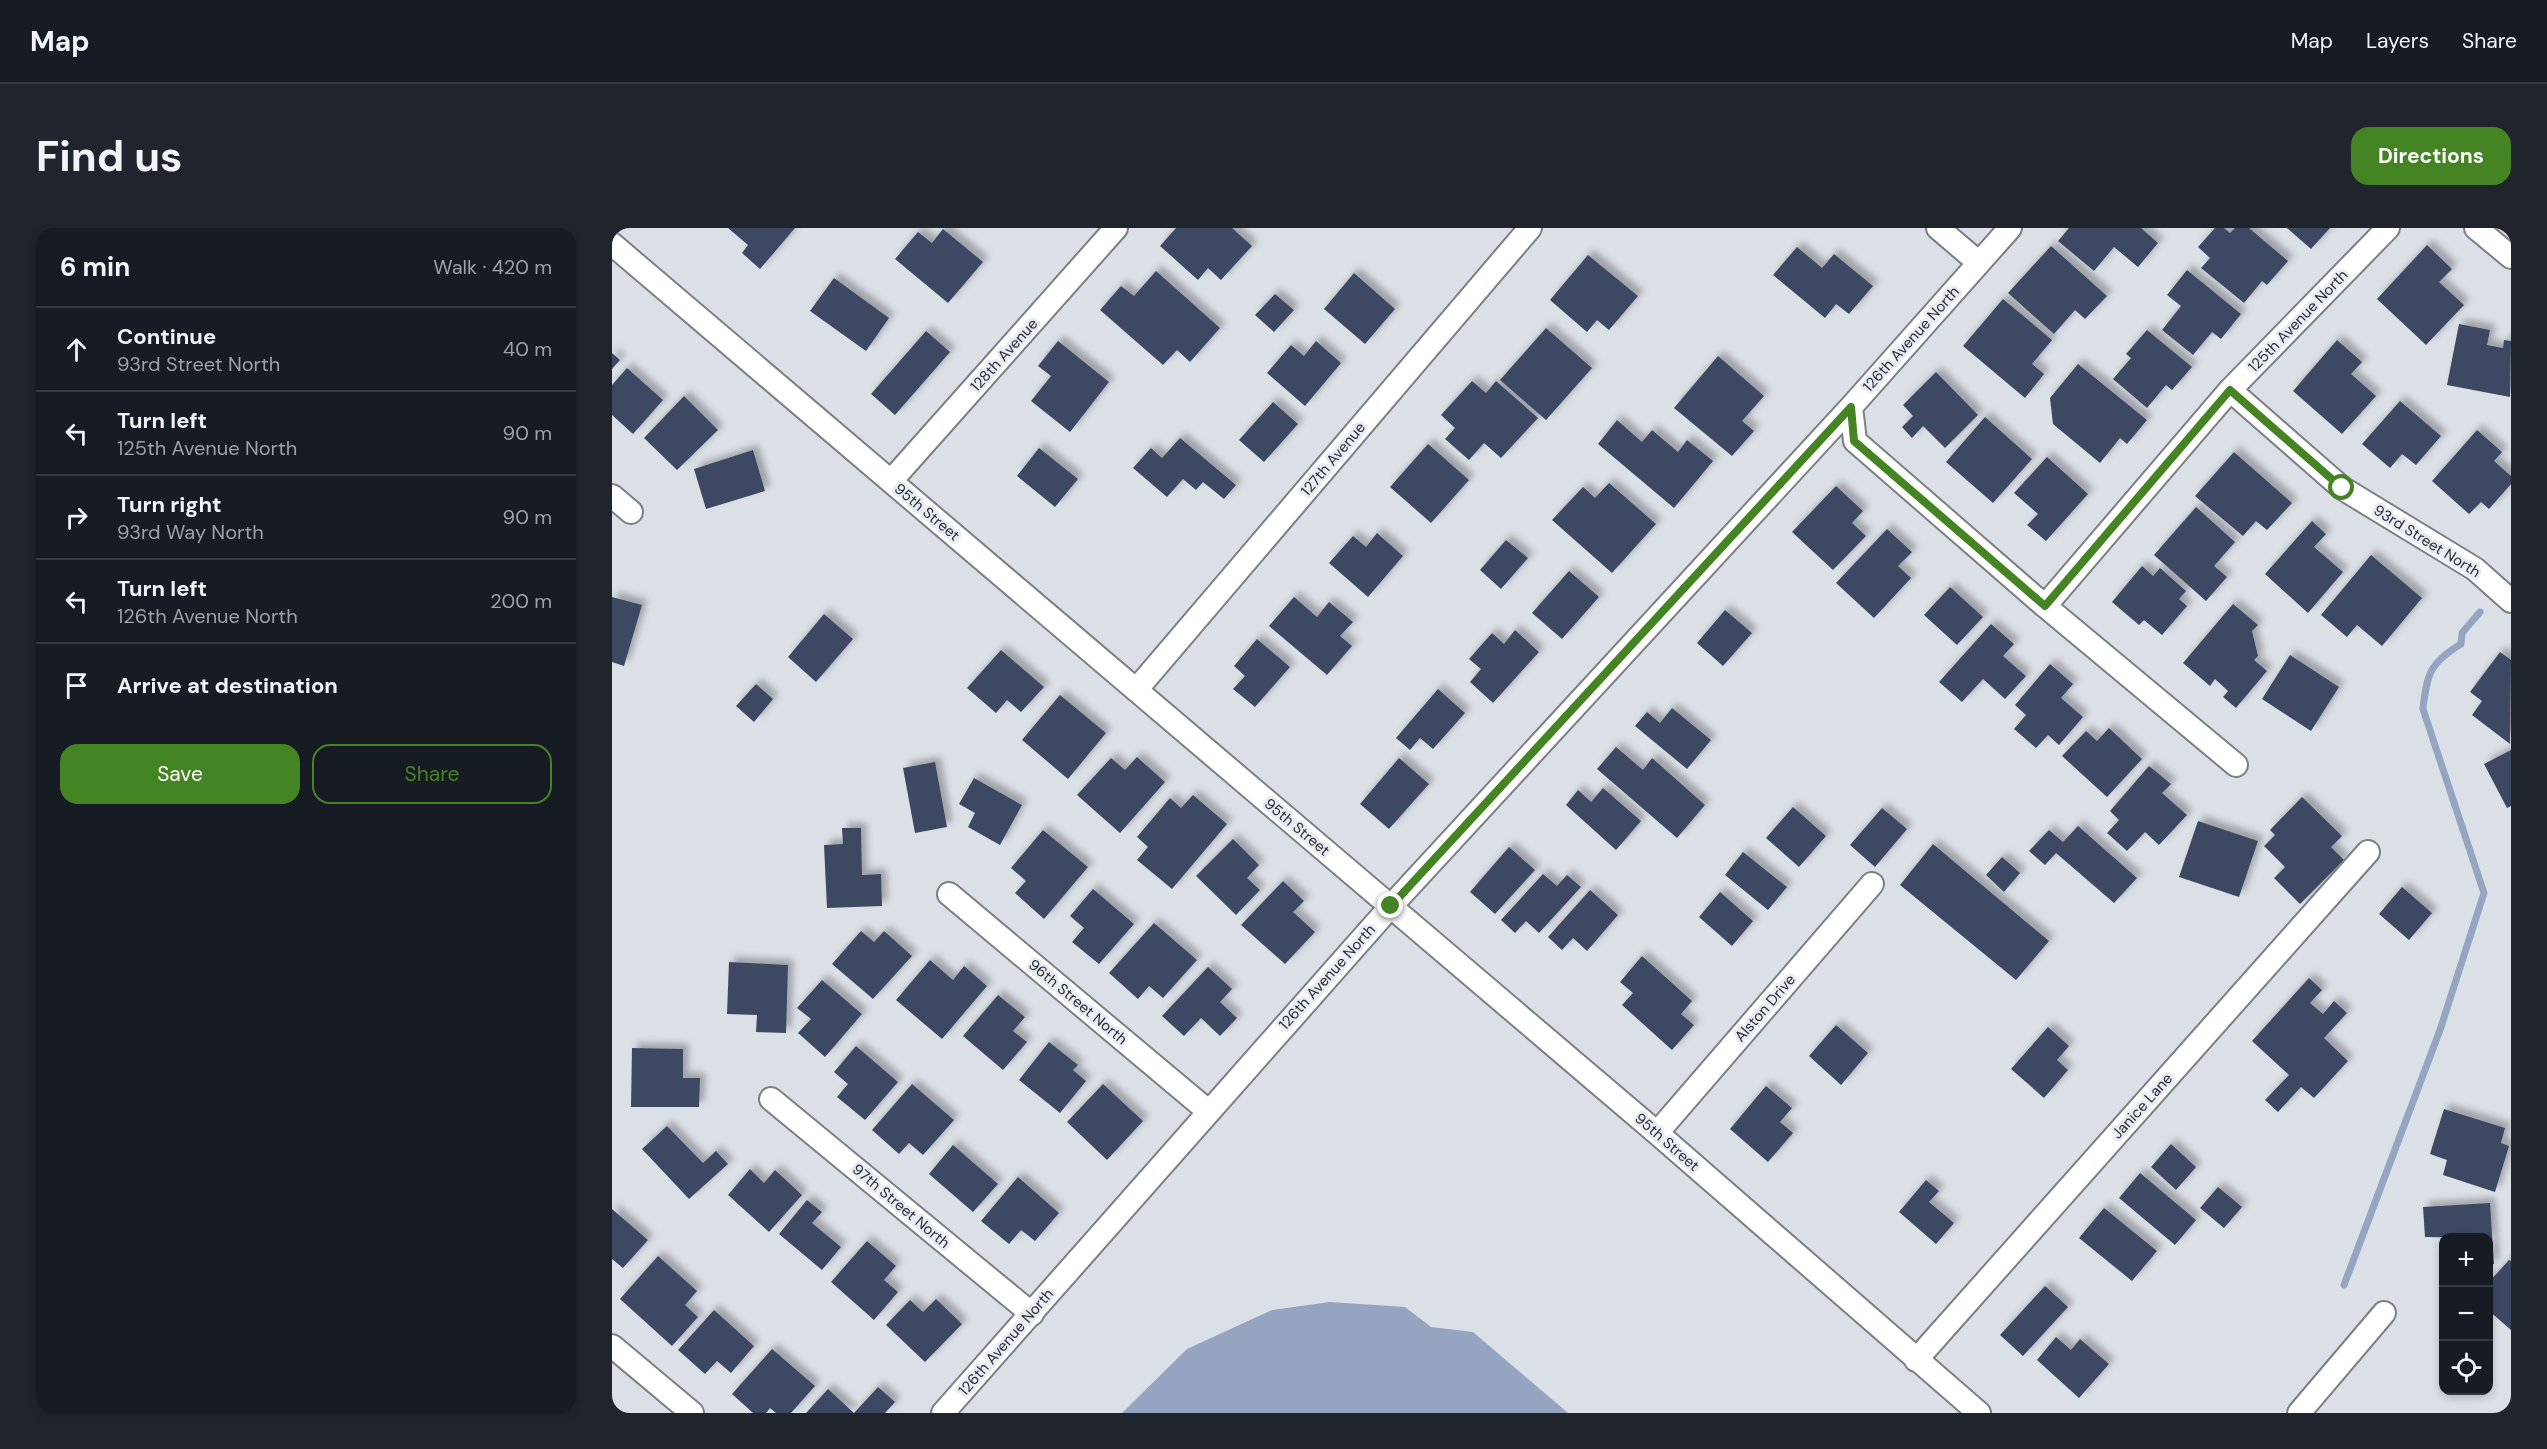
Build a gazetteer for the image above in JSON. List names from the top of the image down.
{
  "streets": {
    "street": [
      "125th Avenue North",
      "126th Avenue North",
      "128th Avenue",
      "127th Avenue",
      "95th Street",
      "93rd Street North",
      "96th Street North",
      "Alston Drive",
      "Janice Lane",
      "97th Street North"
    ]
  },
  "crossings": [
    ["125th Avenue North", "93rd Street North"],
    ["126th Avenue North", "95th Street"],
    ["126th Avenue North", "96th Street North"],
    ["126th Avenue North", "97th Street North"],
    ["128th Avenue", "95th Street"],
    ["127th Avenue", "95th Street"],
    ["95th Street", "Alston Drive"],
    ["95th Street", "Janice Lane"]
  ],
  "page": {
    "header": "Map",
    "nav": ["Map", "Layers", "Share"],
    "buttons": [
      "Directions",
      ["Save", "Share"]
    ],
    "title": "Find us",
    "heading": ["6 min", "Walk · 420 m"],
    "list": [
      ["Continue", "93rd Street North", "40 m"],
      ["Turn left", "125th Avenue North", "90 m"],
      ["Turn right", "93rd Way North", "90 m"],
      ["Turn left", "126th Avenue North", "200 m"],
      "Arrive at destination"
    ],
    "map_buttons": ["+", "−"]
  }
}
